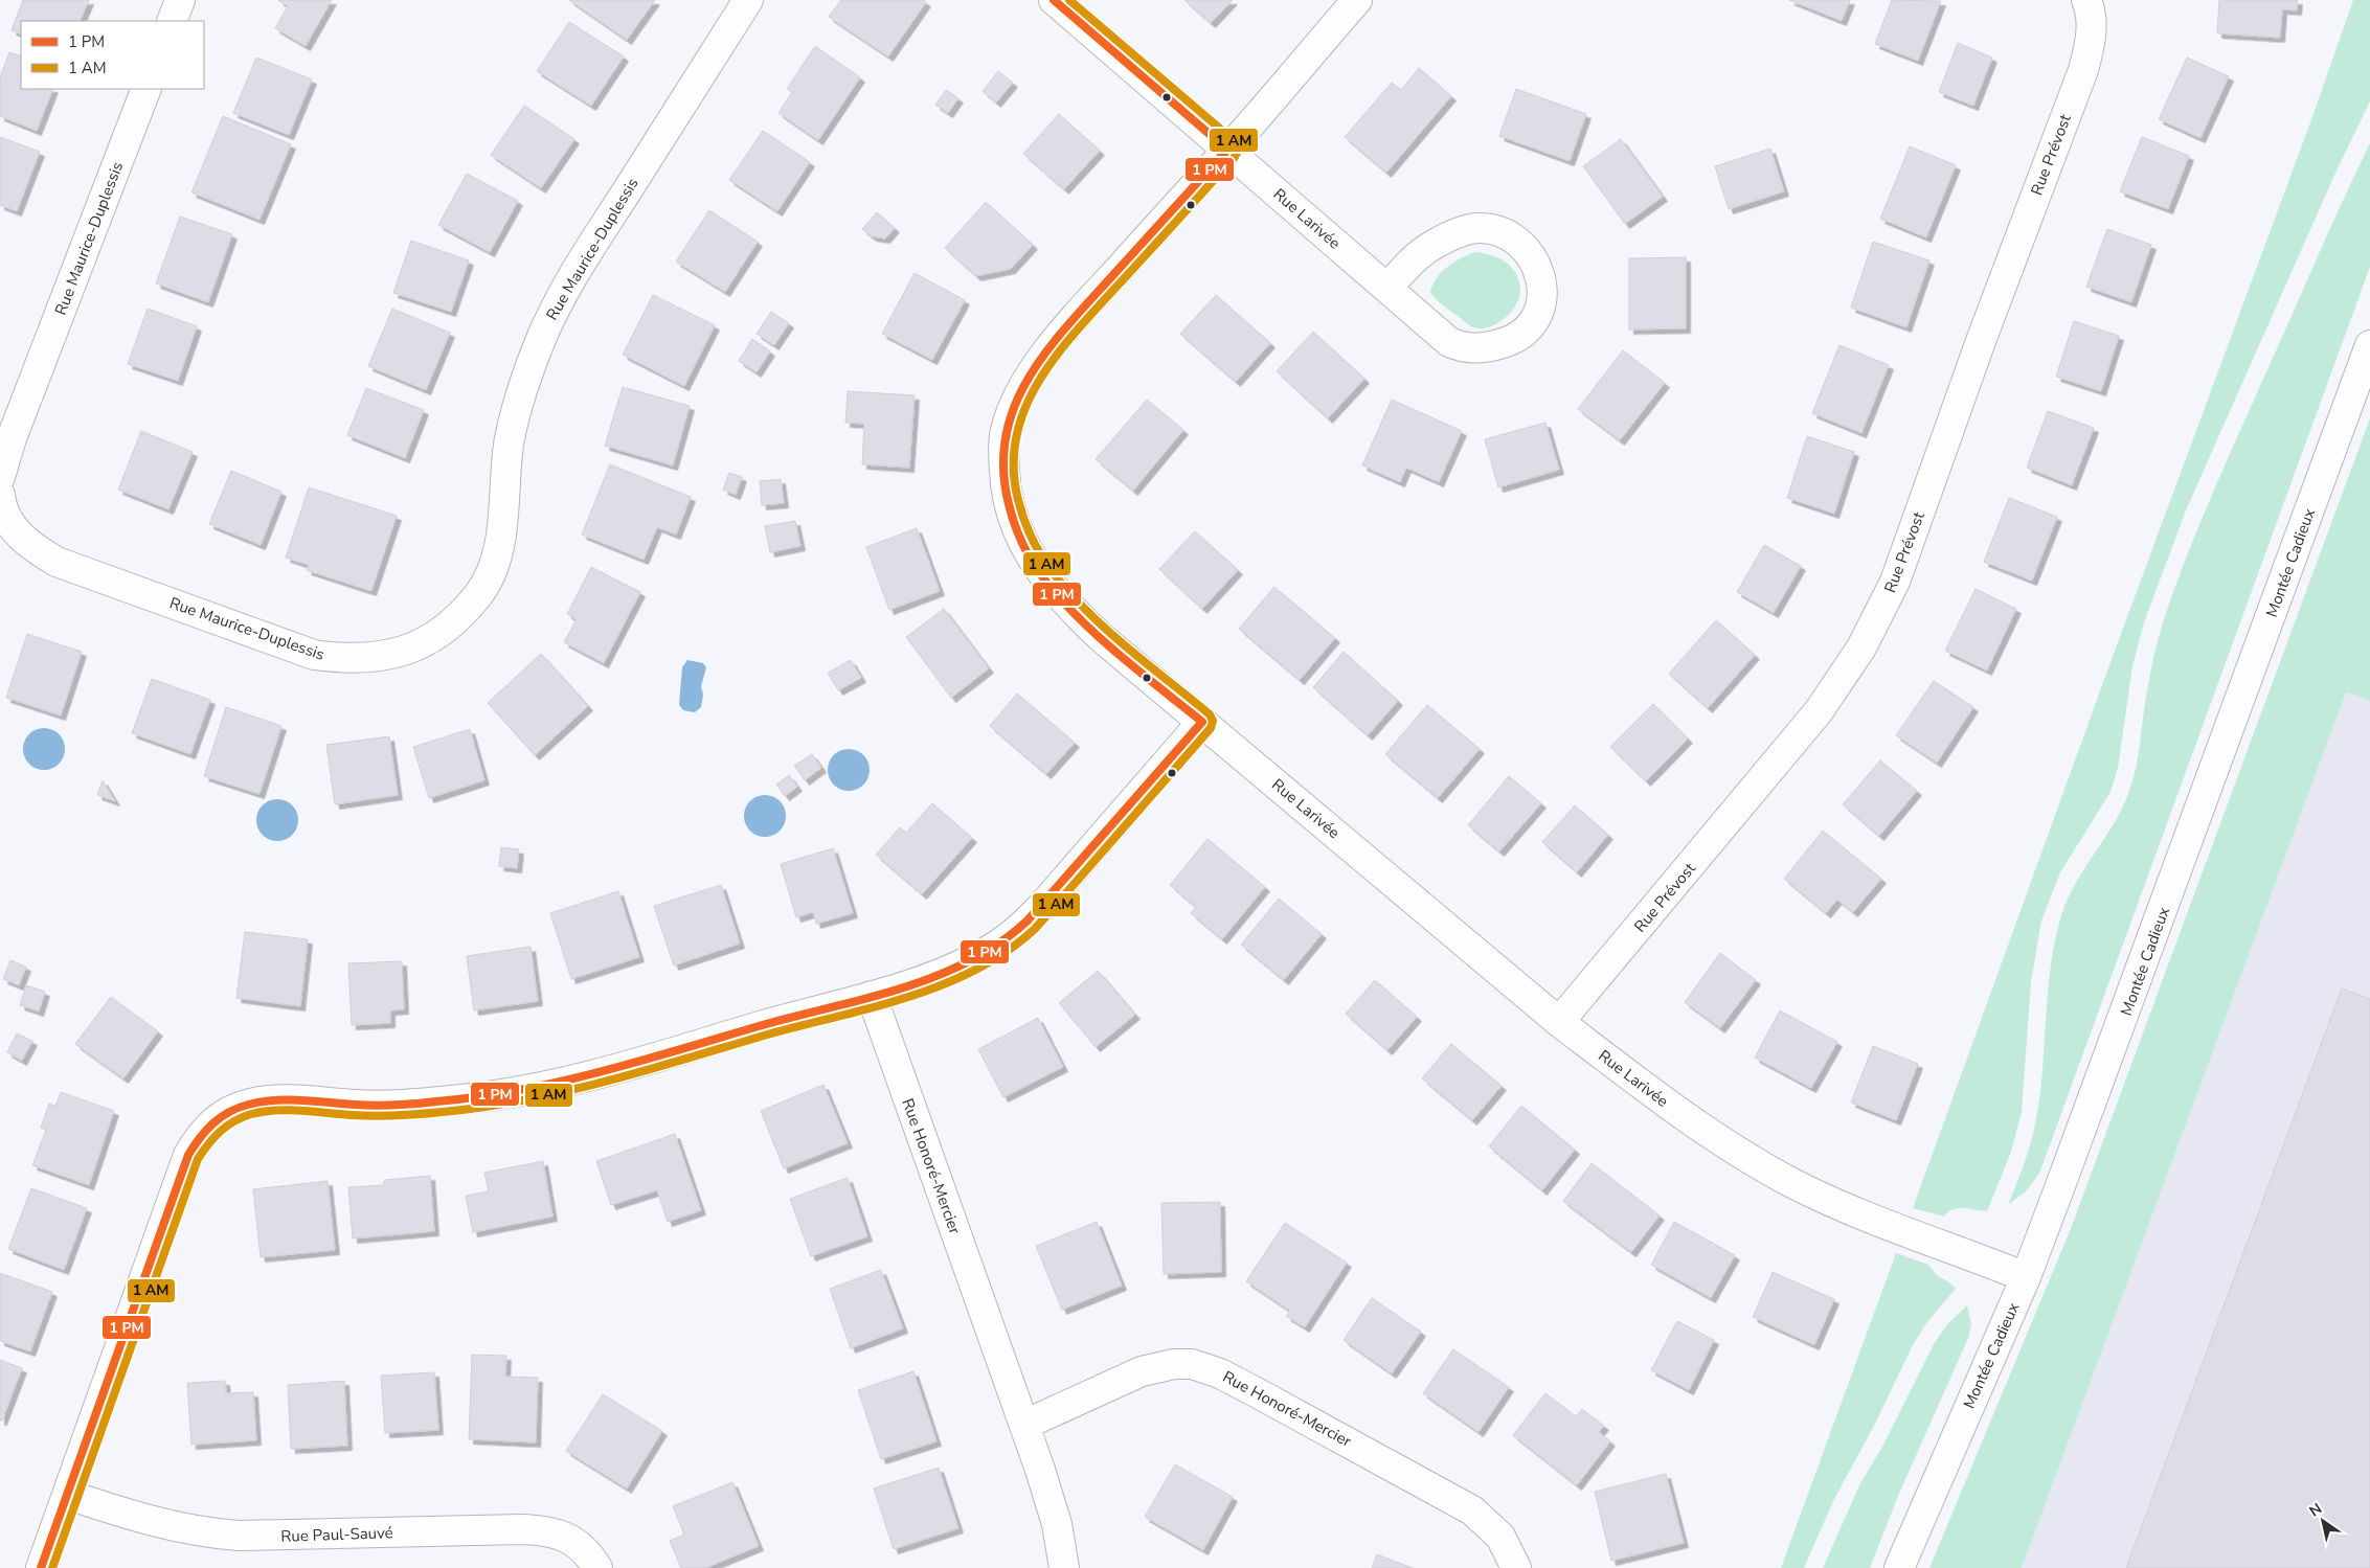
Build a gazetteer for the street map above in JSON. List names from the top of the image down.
{
  "streets": {
    "street": [
      "Rue Prévost",
      "Rue Larivée",
      "Rue Maurice-Duplessis",
      "Montée Cadieux",
      "Rue Honoré-Mercier",
      "Rue Paul-Sauvé"
    ]
  },
  "crossings": [
    ["Rue Prévost", "Rue Larivée"],
    ["Rue Larivée", "Montée Cadieux"]
  ],
  "legend": ["1 PM", "1 AM"],
  "north": "top left"
}
